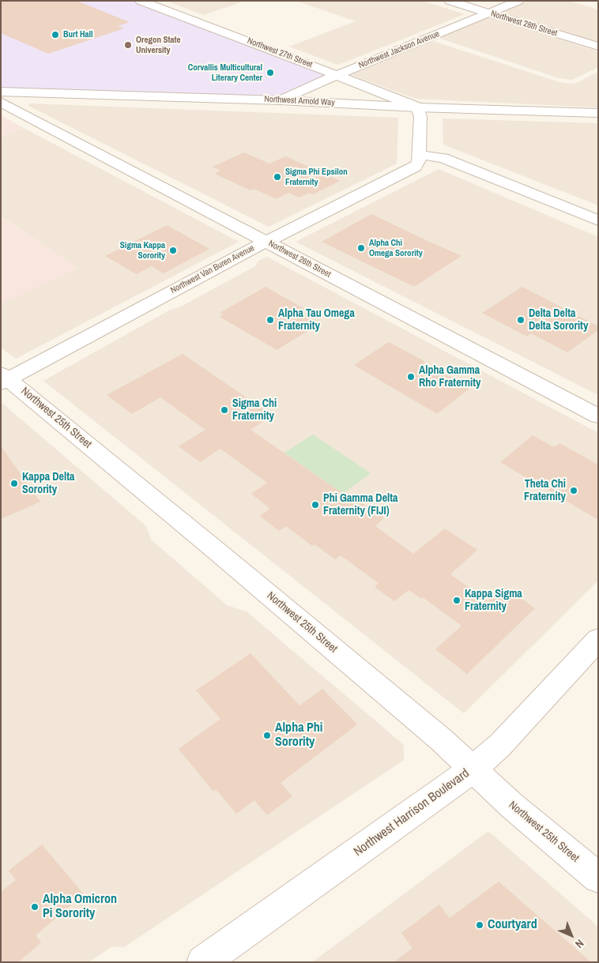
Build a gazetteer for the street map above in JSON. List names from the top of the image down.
{
  "streets": {
    "street": [
      "Northwest 28th Street",
      "Northwest Jackson Avenue",
      "Northwest 27th Street",
      "Northwest Arnold Way",
      "Northwest 26th Street",
      "Northwest Van Buren Avenue",
      "Northwest 25th Street",
      "Northwest Harrison Boulevard"
    ]
  },
  "crossings": [
    ["Northwest 28th Street", "Northwest Jackson Avenue"],
    ["Northwest Jackson Avenue", "Northwest 27th Street"],
    ["Northwest Jackson Avenue", "Northwest Arnold Way"],
    ["Northwest 27th Street", "Northwest Arnold Way"],
    ["Northwest 26th Street", "Northwest Van Buren Avenue"],
    ["Northwest Van Buren Avenue", "Northwest 25th Street"],
    ["Northwest 25th Street", "Northwest Harrison Boulevard"]
  ],
  "places": [
    "Burt Hall",
    "Oregon State University",
    "Corvallis Multicultural Literary Center",
    "Sigma Phi Epsilon Fraternity",
    "Alpha Chi Omega Sorority",
    "Sigma Kappa Sorority",
    "Alpha Tau Omega Fraternity",
    "Delta Delta Delta Sorority",
    "Alpha Gamma Rho Fraternity",
    "Sigma Chi Fraternity",
    "Kappa Delta Sorority",
    "Theta Chi Fraternity",
    "Phi Gamma Delta Fraternity (FIJI)",
    "Kappa Sigma Fraternity",
    "Alpha Phi Sorority",
    "Alpha Omicron Pi Sorority",
    "Courtyard"
  ],
  "north": "bottom right"
}
